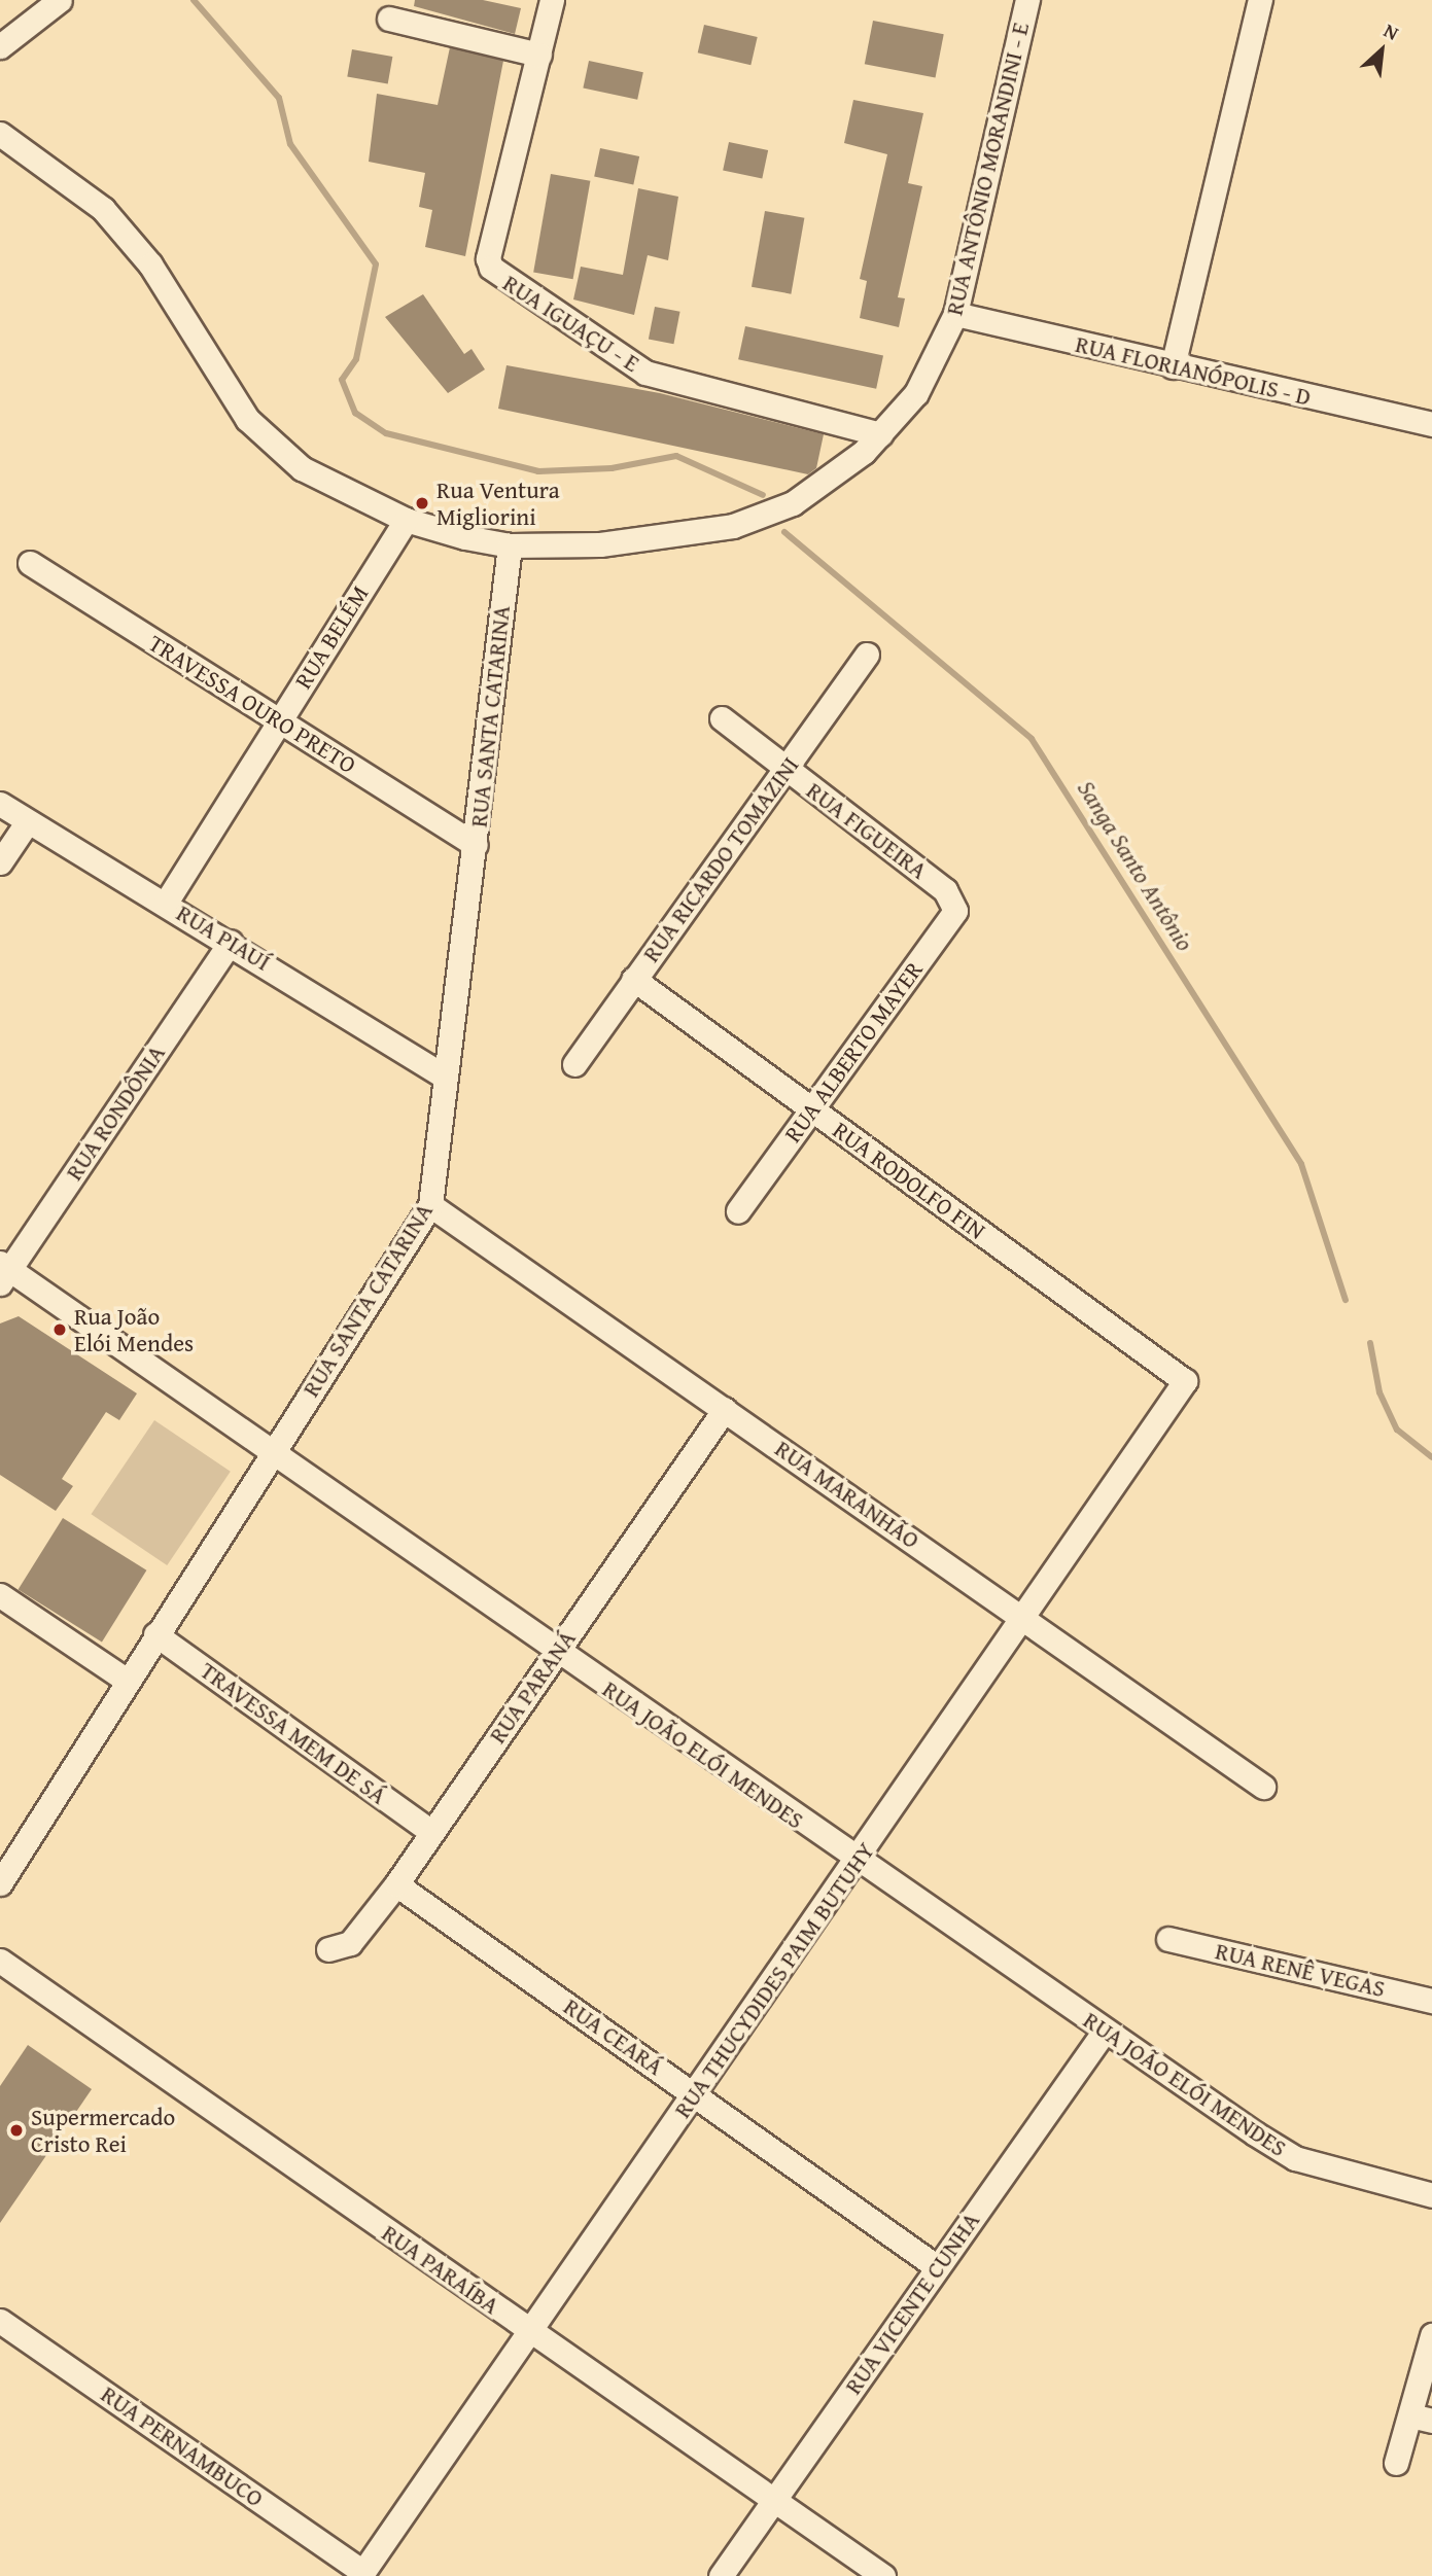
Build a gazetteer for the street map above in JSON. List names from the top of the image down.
{
  "streets": {
    "street": [
      "RUA ANTÔNIO MORANDINI - E",
      "RUA IGUAÇU - E",
      "RUA FLORIANÓPOLIS - D",
      "RUA BELÉM",
      "TRAVESSA OURO PRETO",
      "RUA SANTA CATARINA",
      "RUA FIGUEIRA",
      "RUA RICARDO TOMAZINI",
      "RUA PIAUÍ",
      "RUA ALBERTO MAYER",
      "RUA RONDÔNIA",
      "RUA RODOLFO FIN",
      "RUA MARANHÃO",
      "RUA PARANÁ",
      "TRAVESSA MEM DE SÁ",
      "RUA JOÃO ELÓI MENDES",
      "RUA RENÊ VEGAS",
      "RUA THUCYDIDES PAIM BUTUHY",
      "RUA CEARÁ",
      "RUA PARAÍBA",
      "RUA VICENTE CUNHA",
      "RUA PERNAMBUCO"
    ]
  },
  "crossings": [
    ["RUA ANTÔNIO MORANDINI - E", "RUA IGUAÇU - E"],
    ["RUA ANTÔNIO MORANDINI - E", "RUA FLORIANÓPOLIS - D"],
    ["RUA ANTÔNIO MORANDINI - E", "RUA SANTA CATARINA"],
    ["RUA BELÉM", "TRAVESSA OURO PRETO"],
    ["RUA BELÉM", "RUA PIAUÍ"],
    ["TRAVESSA OURO PRETO", "RUA SANTA CATARINA"],
    ["RUA SANTA CATARINA", "RUA PIAUÍ"],
    ["RUA SANTA CATARINA", "RUA MARANHÃO"],
    ["RUA SANTA CATARINA", "TRAVESSA MEM DE SÁ"],
    ["RUA SANTA CATARINA", "RUA JOÃO ELÓI MENDES"],
    ["RUA FIGUEIRA", "RUA RICARDO TOMAZINI"],
    ["RUA FIGUEIRA", "RUA ALBERTO MAYER"],
    ["RUA RICARDO TOMAZINI", "RUA RODOLFO FIN"],
    ["RUA PIAUÍ", "RUA RONDÔNIA"],
    ["RUA ALBERTO MAYER", "RUA RODOLFO FIN"],
    ["RUA RONDÔNIA", "RUA JOÃO ELÓI MENDES"],
    ["RUA RODOLFO FIN", "RUA THUCYDIDES PAIM BUTUHY"],
    ["RUA MARANHÃO", "RUA PARANÁ"],
    ["RUA MARANHÃO", "RUA THUCYDIDES PAIM BUTUHY"],
    ["RUA PARANÁ", "TRAVESSA MEM DE SÁ"],
    ["RUA PARANÁ", "RUA JOÃO ELÓI MENDES"],
    ["RUA PARANÁ", "RUA CEARÁ"],
    ["RUA JOÃO ELÓI MENDES", "RUA THUCYDIDES PAIM BUTUHY"],
    ["RUA JOÃO ELÓI MENDES", "RUA VICENTE CUNHA"],
    ["RUA THUCYDIDES PAIM BUTUHY", "RUA CEARÁ"],
    ["RUA THUCYDIDES PAIM BUTUHY", "RUA PARAÍBA"],
    ["RUA THUCYDIDES PAIM BUTUHY", "RUA PERNAMBUCO"],
    ["RUA CEARÁ", "RUA VICENTE CUNHA"],
    ["RUA PARAÍBA", "RUA VICENTE CUNHA"]
  ],
  "water": ["Sanga Santo Antônio"],
  "places": ["Rua Ventura Migliorini", "Rua João Elói Mendes", "Supermercado Cristo Rei"],
  "north": "top right"
}
